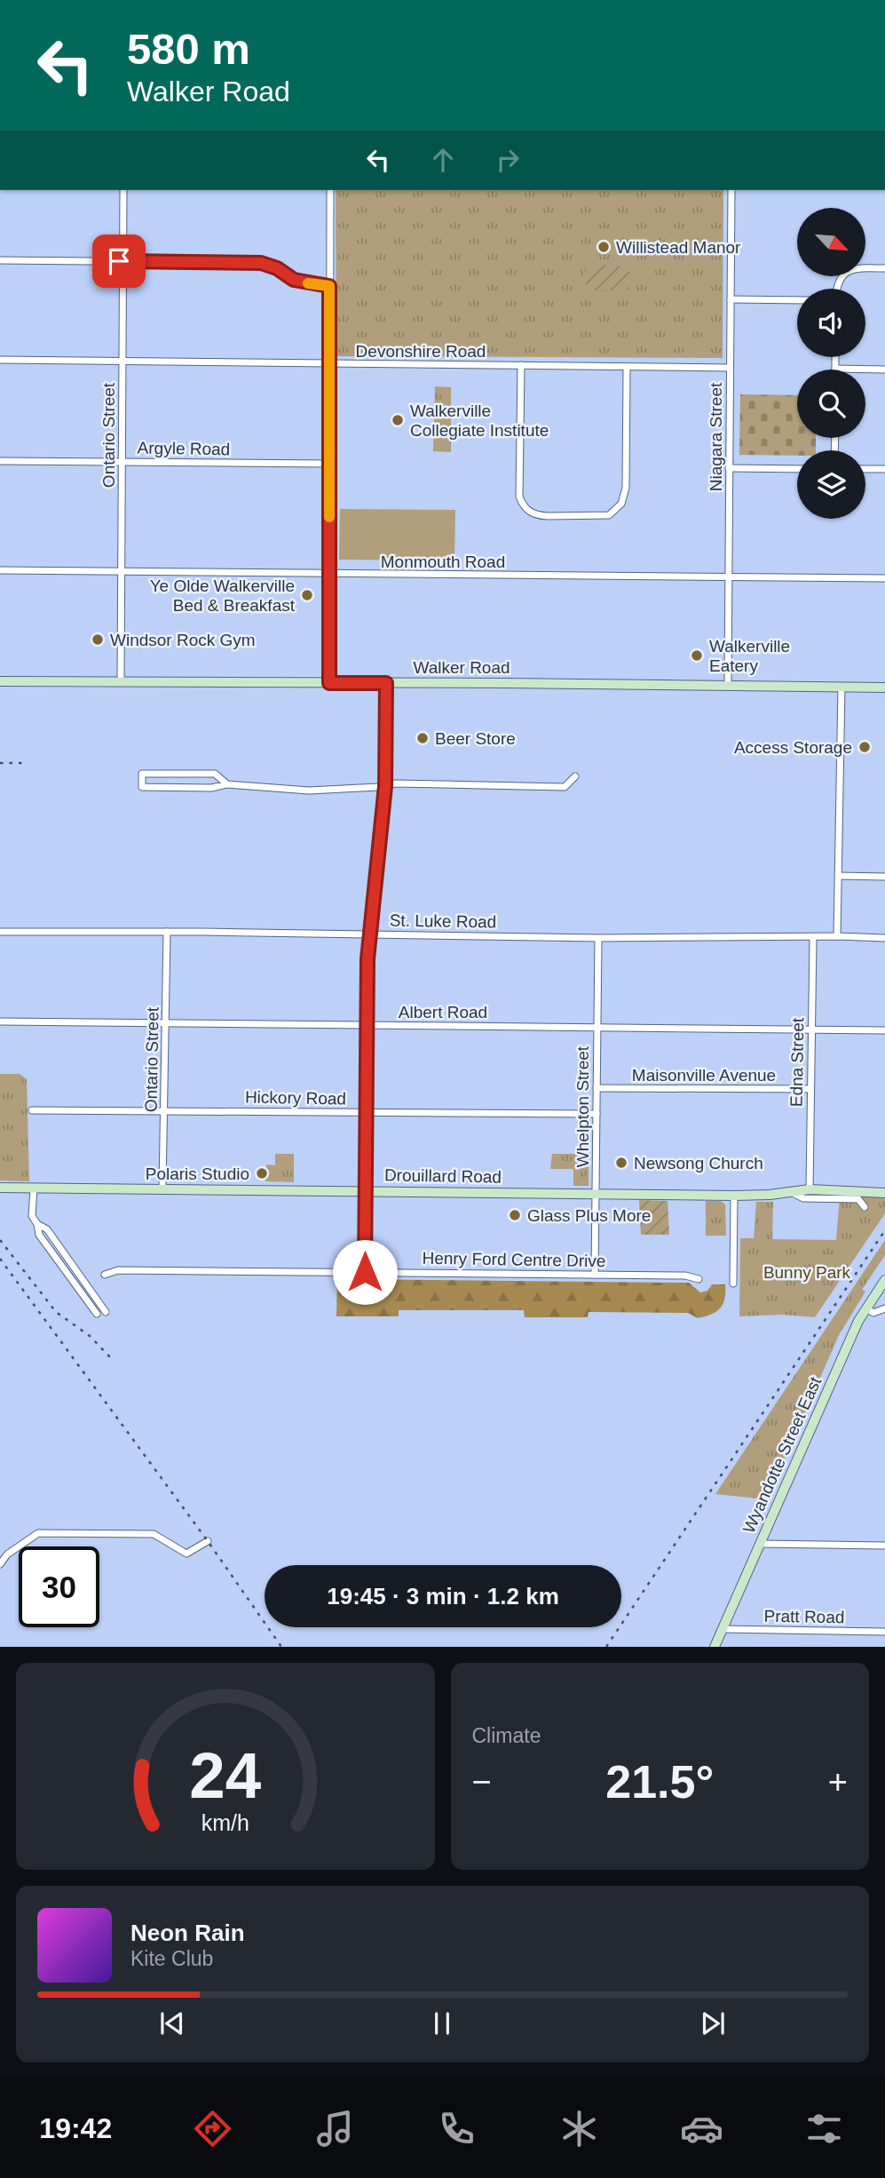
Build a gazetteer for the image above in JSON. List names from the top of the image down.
{
  "streets": {
    "main road": ["Walker Road", "Drouillard Road", "Wyandotte Street East"],
    "street": [
      "Devonshire Road",
      "Ontario Street",
      "Niagara Street",
      "Argyle Road",
      "Monmouth Road",
      "St. Luke Road",
      "Albert Road",
      "Edna Street",
      "Maisonville Avenue",
      "Hickory Road",
      "Whelpton Street",
      "Henry Ford Centre Drive",
      "Pratt Road"
    ]
  },
  "crossings": [
    ["Devonshire Road", "Ontario Street"],
    ["Devonshire Road", "Niagara Street"],
    ["Ontario Street", "Argyle Road"],
    ["Ontario Street", "Monmouth Road"],
    ["Ontario Street", "Walker Road"],
    ["Ontario Street", "St. Luke Road"],
    ["Ontario Street", "Albert Road"],
    ["Ontario Street", "Hickory Road"],
    ["Ontario Street", "Drouillard Road"],
    ["Niagara Street", "Monmouth Road"],
    ["Niagara Street", "Walker Road"],
    ["St. Luke Road", "Edna Street"],
    ["St. Luke Road", "Whelpton Street"],
    ["Albert Road", "Edna Street"],
    ["Albert Road", "Whelpton Street"],
    ["Edna Street", "Maisonville Avenue"],
    ["Edna Street", "Drouillard Road"],
    ["Maisonville Avenue", "Whelpton Street"],
    ["Hickory Road", "Whelpton Street"],
    ["Whelpton Street", "Drouillard Road"],
    ["Whelpton Street", "Henry Ford Centre Drive"],
    ["Wyandotte Street East", "Pratt Road"]
  ],
  "parks": ["Bunny Park"],
  "places": [
    "Willistead Manor",
    "Walkerville Collegiate Institute",
    "Ye Olde Walkerville Bed & Breakfast",
    "Windsor Rock Gym",
    "Walkerville Eatery",
    "Beer Store",
    "Access Storage",
    "Newsong Church",
    "Polaris Studio",
    "Glass Plus More"
  ],
  "north": "bottom right",
  "page": {
    "turn": ["580 m", "Walker Road"],
    "limit": "30",
    "trip": "19:45 · 3 min · 1.2 km",
    "tile": "Climate",
    "heat": ["−", "21.5°", "+"],
    "song": ["Neon Rain", "Kite Club"],
    "tabs": "19:42",
    "gauge": ["24", "km/h"]
  }
}
